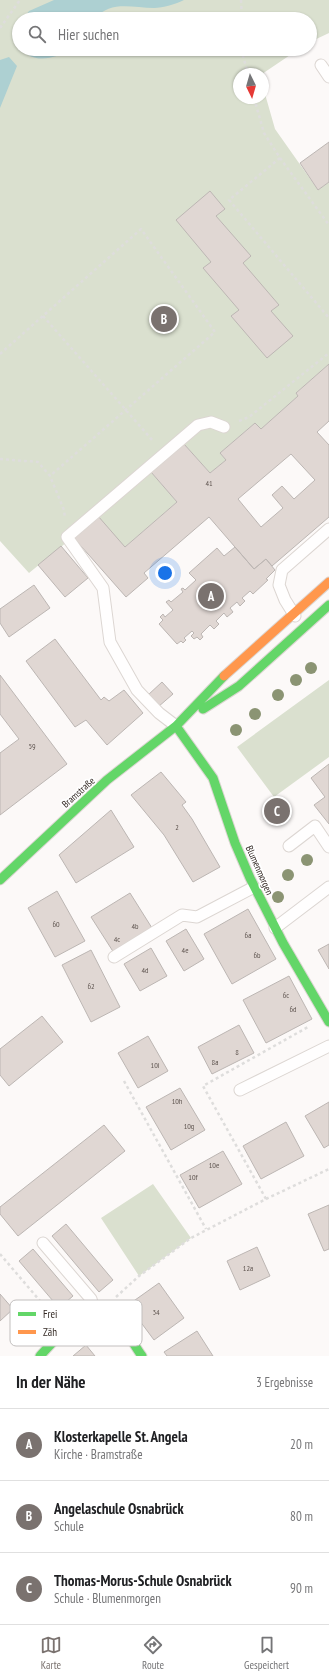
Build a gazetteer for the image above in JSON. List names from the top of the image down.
{
  "streets": {
    "street": ["Bramstraße", "Blumenmorgen"]
  },
  "crossings": [
    ["Bramstraße", "Blumenmorgen"]
  ],
  "house_numbers": [
    "41",
    "59",
    "2",
    "60",
    "4b",
    "6a",
    "4c",
    "4e",
    "6b",
    "4d",
    "62",
    "6c",
    "6d",
    "8",
    "8a",
    "10i",
    "10h",
    "10g",
    "10e",
    "10f",
    "12a",
    "34"
  ],
  "legend": ["Frei", "Zäh"],
  "north": "bottom",
  "page": {
    "search": "Hier suchen",
    "pins": ["B", "A", "C"],
    "heading": ["In der Nähe", "3 Ergebnisse"],
    "list": [
      {
        "mark": "A",
        "name": "Klosterkapelle St. Angela",
        "note": "Kirche · Bramstraße",
        "value": "20 m"
      },
      {
        "mark": "B",
        "name": "Angelaschule Osnabrück",
        "note": "Schule",
        "value": "80 m"
      },
      {
        "mark": "C",
        "name": "Thomas-Morus-Schule Osnabrück",
        "note": "Schule · Blumenmorgen",
        "value": "90 m"
      }
    ],
    "nav": ["Karte", "Route", "Gespeichert"]
  }
}
